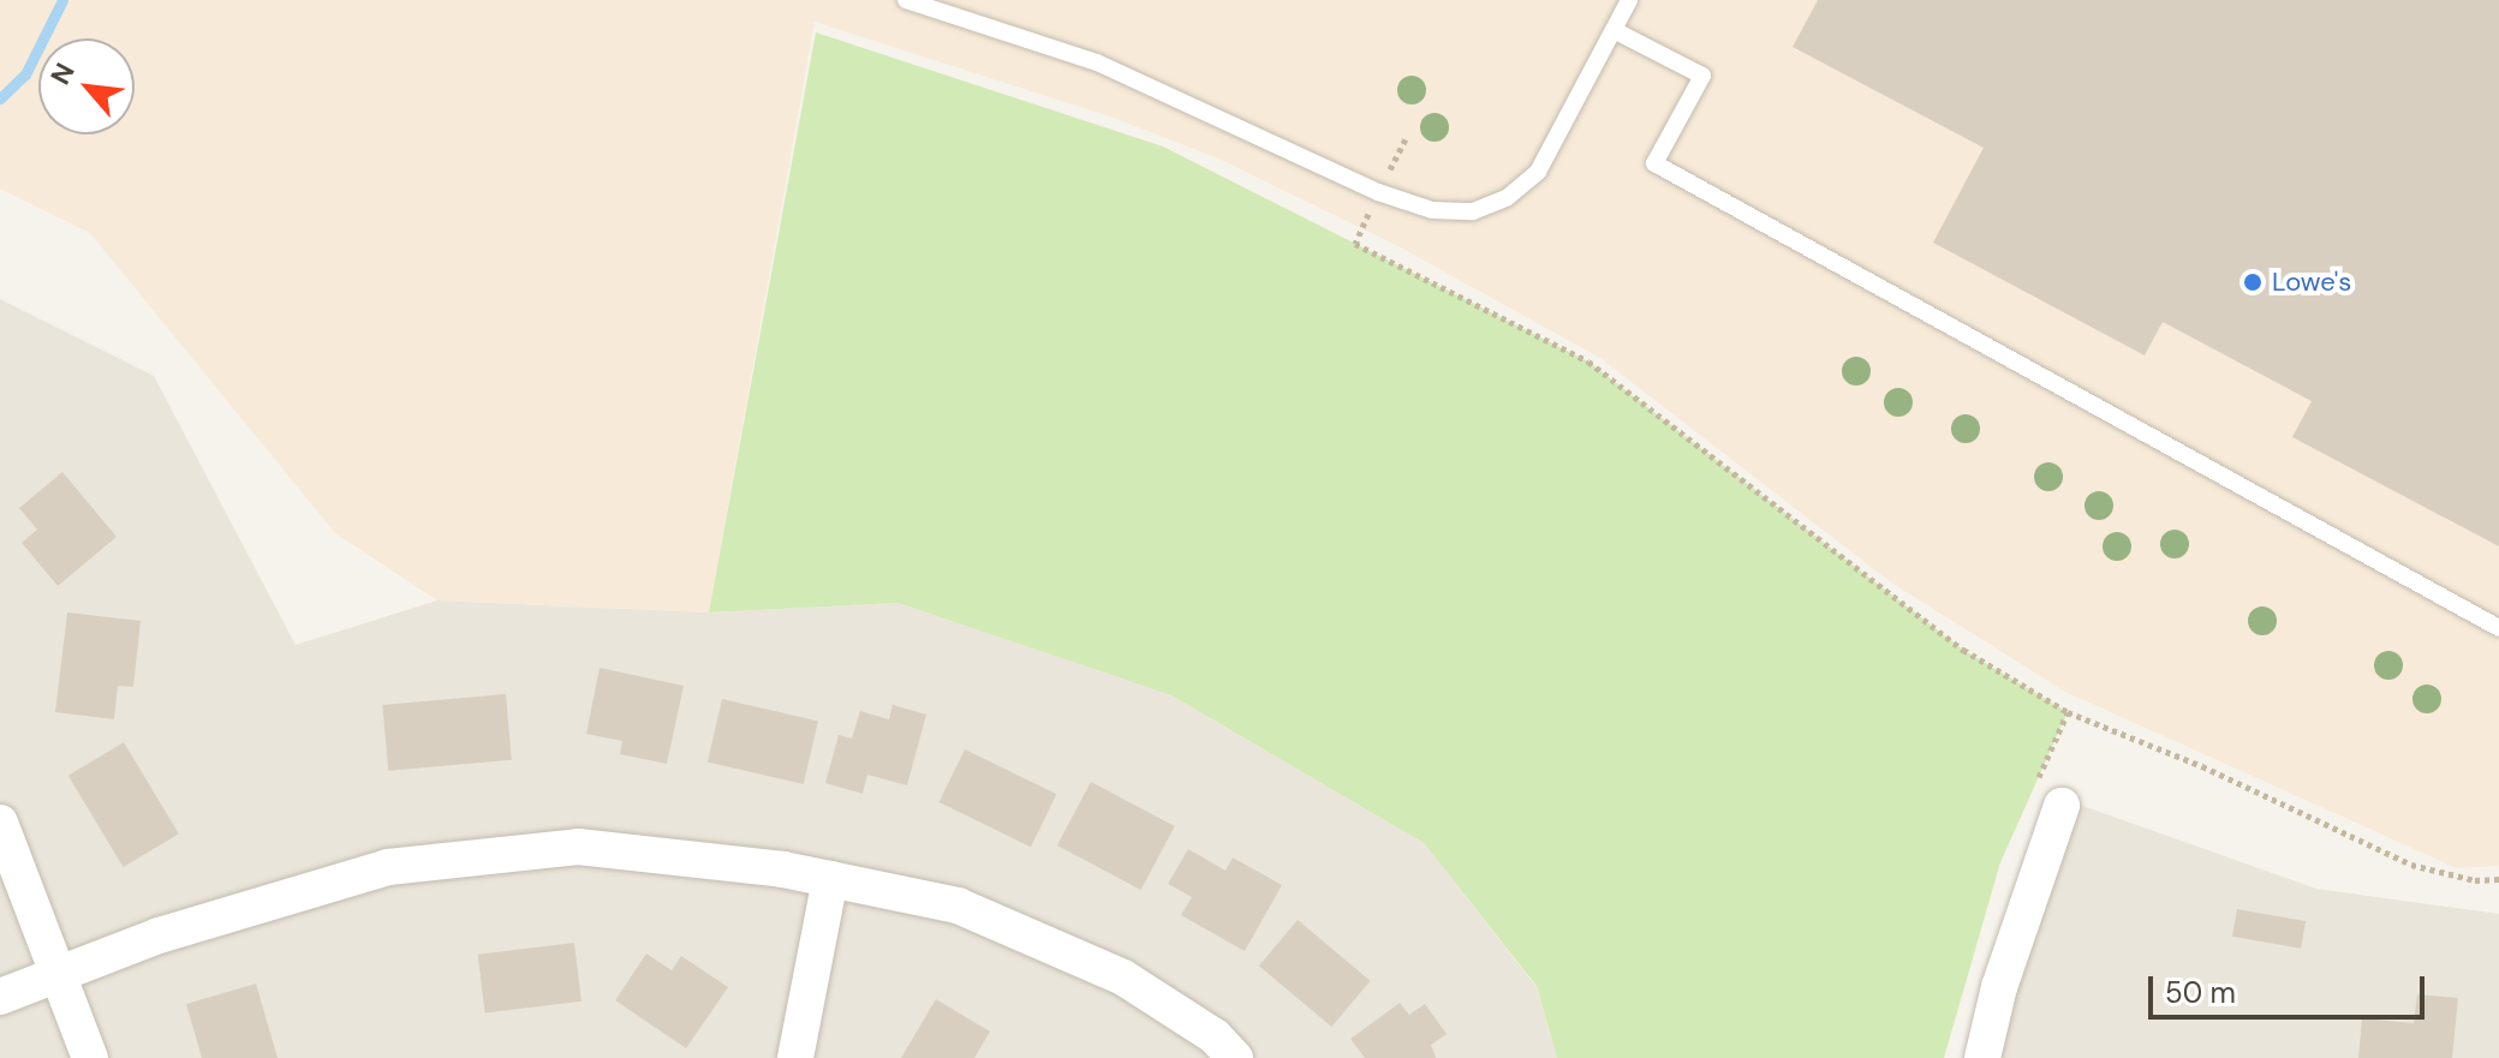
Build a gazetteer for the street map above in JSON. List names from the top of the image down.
{
  "places": ["Lowe's"],
  "scale_bar": "50 m",
  "north": "top left"
}
